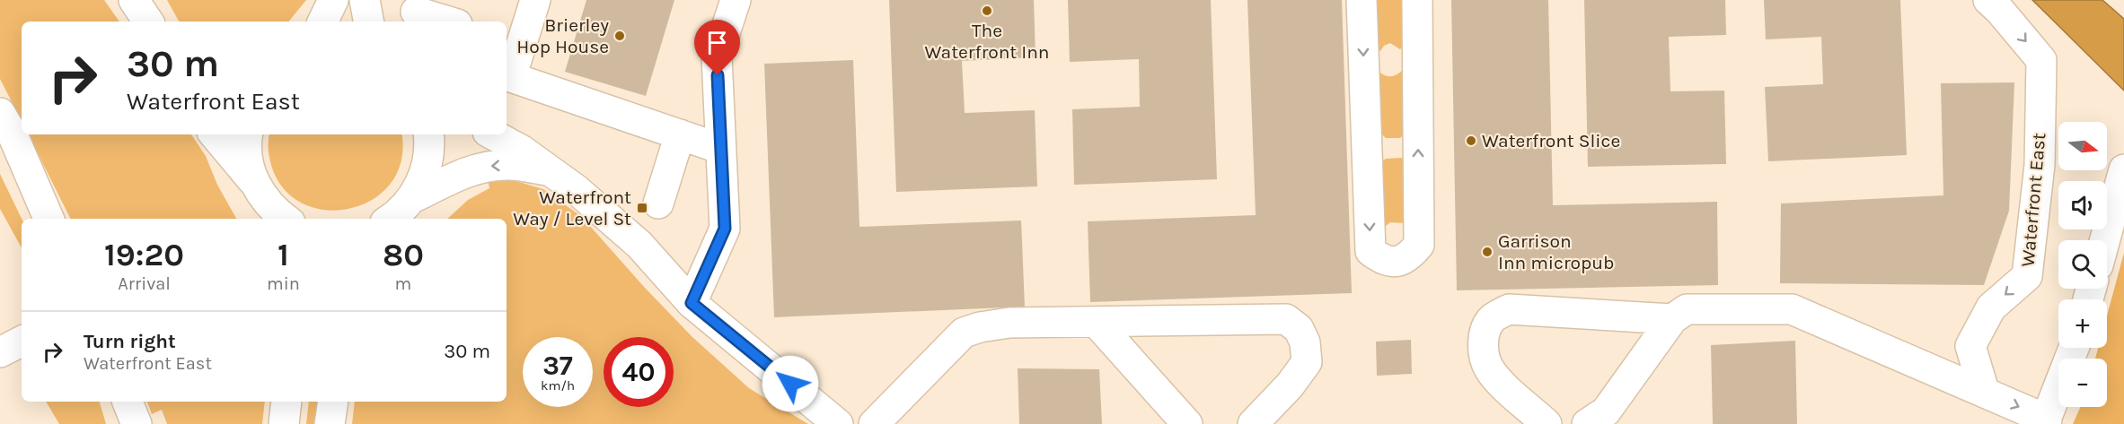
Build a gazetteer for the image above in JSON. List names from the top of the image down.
{
  "streets": {
    "street": ["Waterfront East"]
  },
  "one_way": ["Waterfront East"],
  "places": {
    "other": [
      "The Waterfront Inn",
      "Brierley Hop House",
      "Waterfront Slice",
      "Garrison Inn micropub"
    ],
    "transit": ["Waterfront Way / Level St"]
  },
  "north": "right",
  "page": {
    "turn": ["30 m", "Waterfront East"],
    "map_buttons": ["+", "−"],
    "eta": [
      "19:20",
      "Arrival",
      "1",
      "min",
      "80",
      "m"
    ],
    "list": [
      {
        "name": "Turn right",
        "note": "Waterfront East",
        "value": "30 m"
      }
    ],
    "speed": "37 km/h",
    "limit": "40"
  }
}
